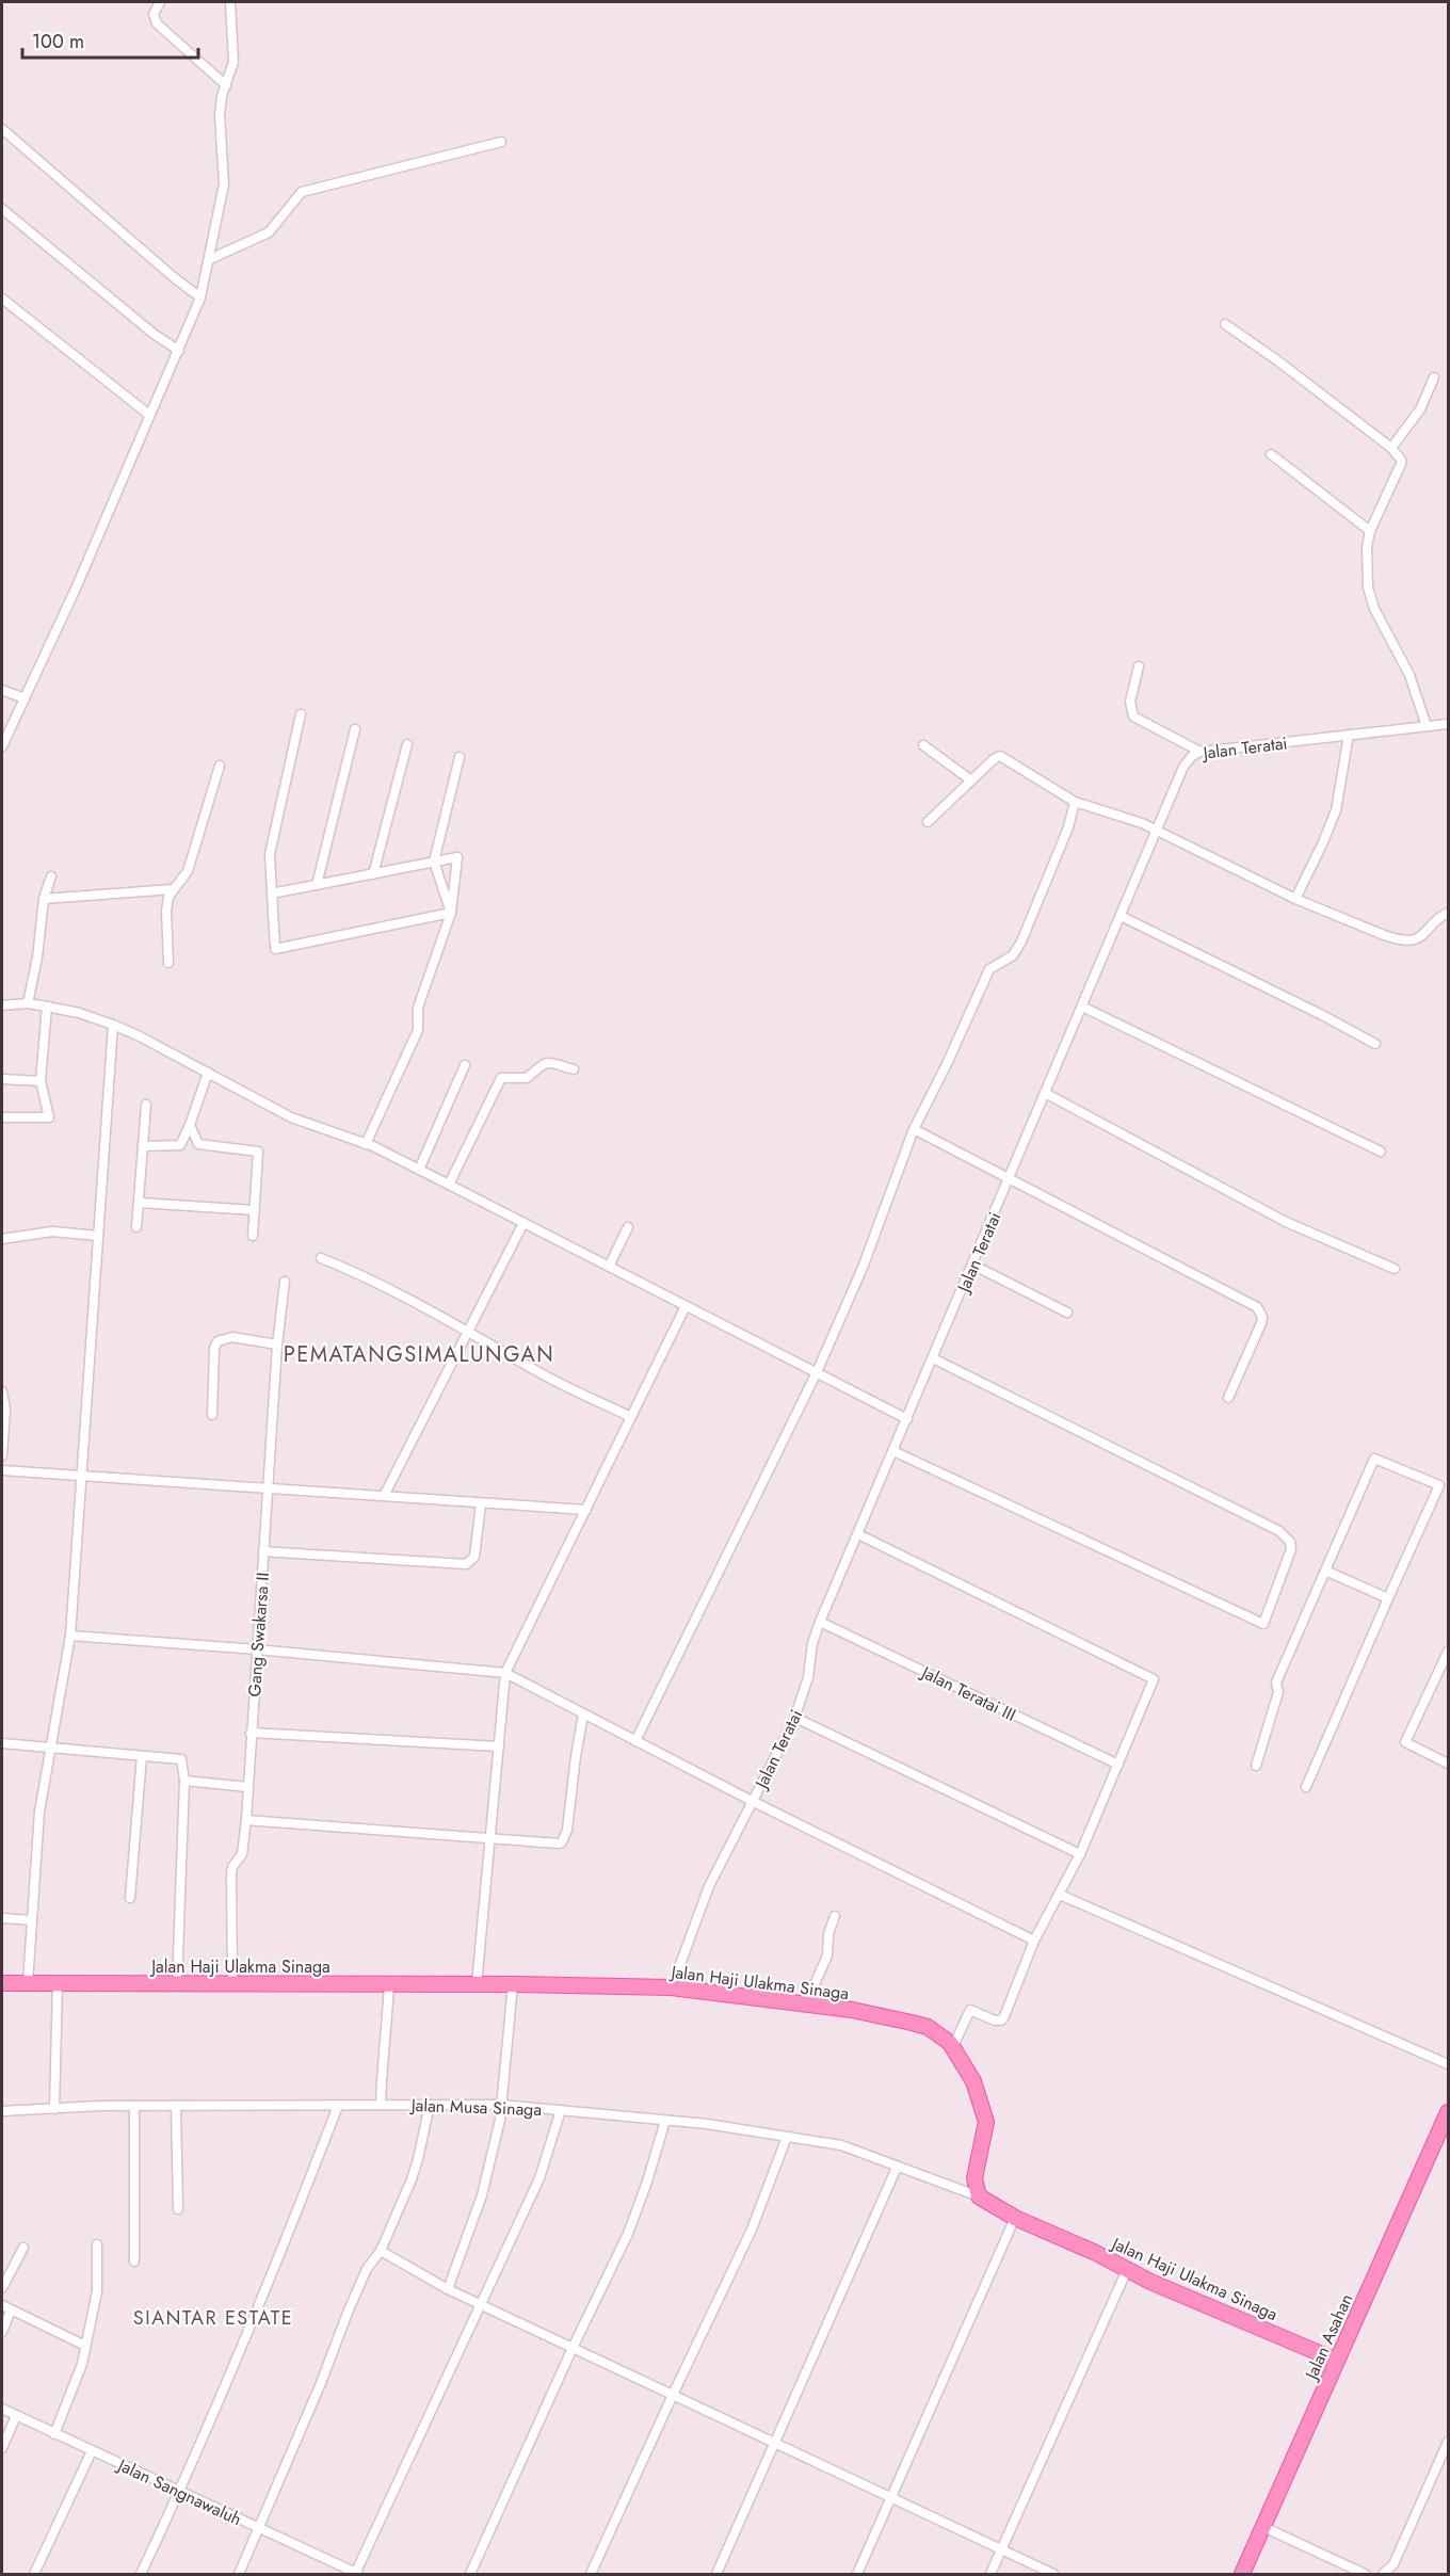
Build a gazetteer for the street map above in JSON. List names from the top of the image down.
{
  "streets": {
    "main road": ["Jalan Haji Ulakma Sinaga", "Jalan Asahan"],
    "street": [
      "Jalan Teratai",
      "Gang Swakarsa II",
      "Jalan Teratai III",
      "Jalan Musa Sinaga",
      "Jalan Sangnawaluh"
    ]
  },
  "crossings": [
    ["Jalan Teratai", "Jalan Teratai III"],
    ["Jalan Teratai", "Jalan Haji Ulakma Sinaga"],
    ["Gang Swakarsa II", "Jalan Haji Ulakma Sinaga"],
    ["Jalan Haji Ulakma Sinaga", "Jalan Musa Sinaga"],
    ["Jalan Haji Ulakma Sinaga", "Jalan Asahan"]
  ],
  "districts": ["PEMATANGSIMALUNGAN", "SIANTAR ESTATE"],
  "scale_bar": "100 m"
}
